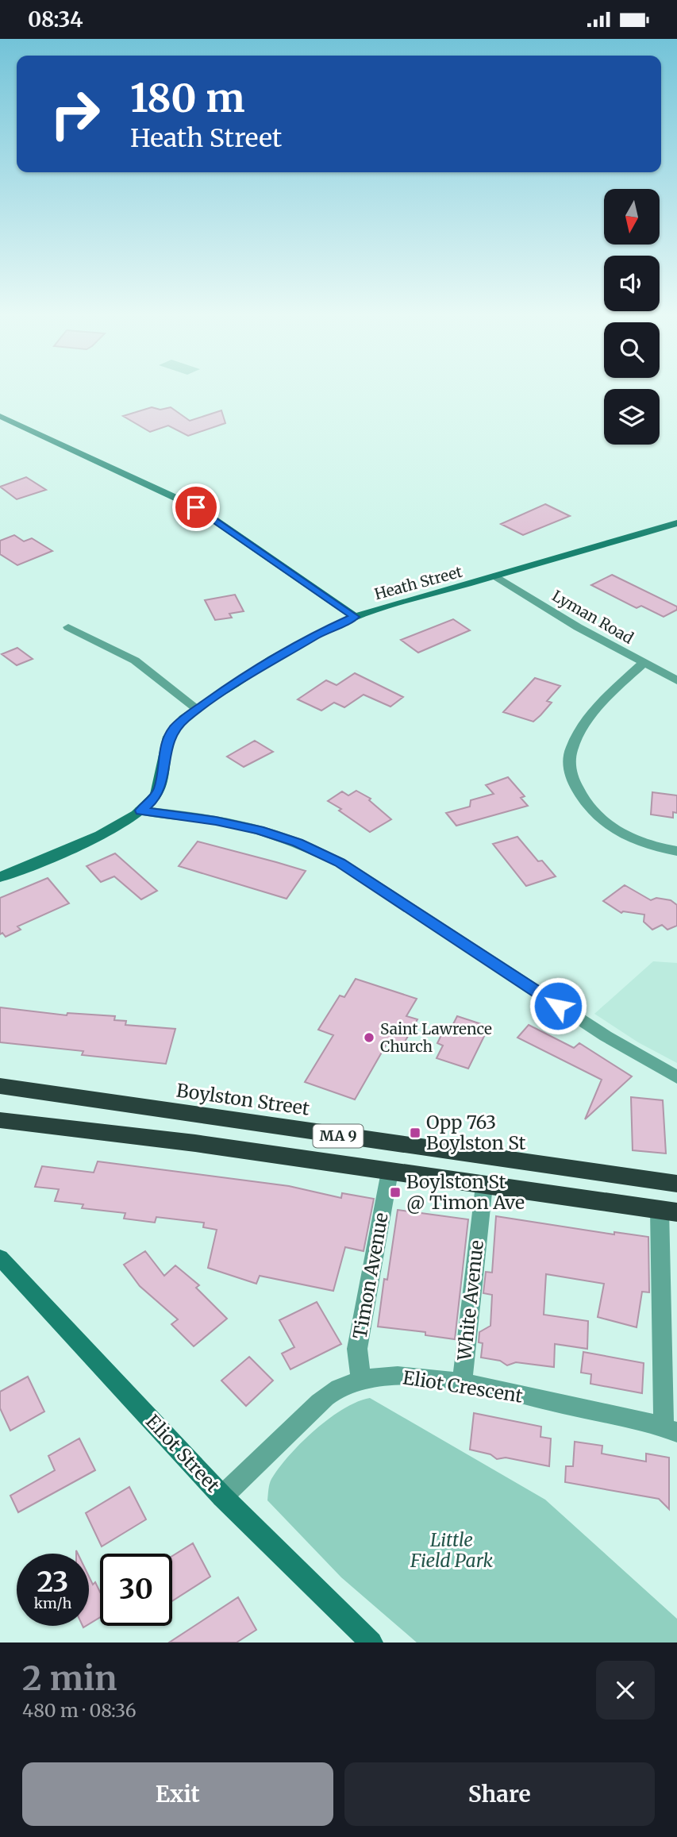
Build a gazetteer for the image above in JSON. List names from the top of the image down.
{
  "streets": {
    "highway": ["Boylston Street", "MA 9"],
    "street": [
      "Heath Street",
      "Lyman Road",
      "Timon Avenue",
      "White Avenue",
      "Eliot Crescent",
      "Eliot Street"
    ]
  },
  "crossings": [
    ["Heath Street", "Lyman Road"],
    ["MA 9", "Timon Avenue"],
    ["MA 9", "White Avenue"],
    ["Timon Avenue", "Eliot Crescent"],
    ["White Avenue", "Eliot Crescent"],
    ["Eliot Crescent", "Eliot Street"]
  ],
  "parks": ["Little Field Park"],
  "places": {
    "other": ["Saint Lawrence Church"],
    "transit": ["Opp 763 Boylston St", "Boylston St @ Timon Ave"]
  },
  "north": "bottom",
  "page": {
    "status": "08:34",
    "turn": ["180 m", "Heath Street"],
    "speed": "23 km/h",
    "limit": "30",
    "heading": ["2 min", "480 m · 08:36"],
    "buttons": ["Exit", "Share"]
  }
}
